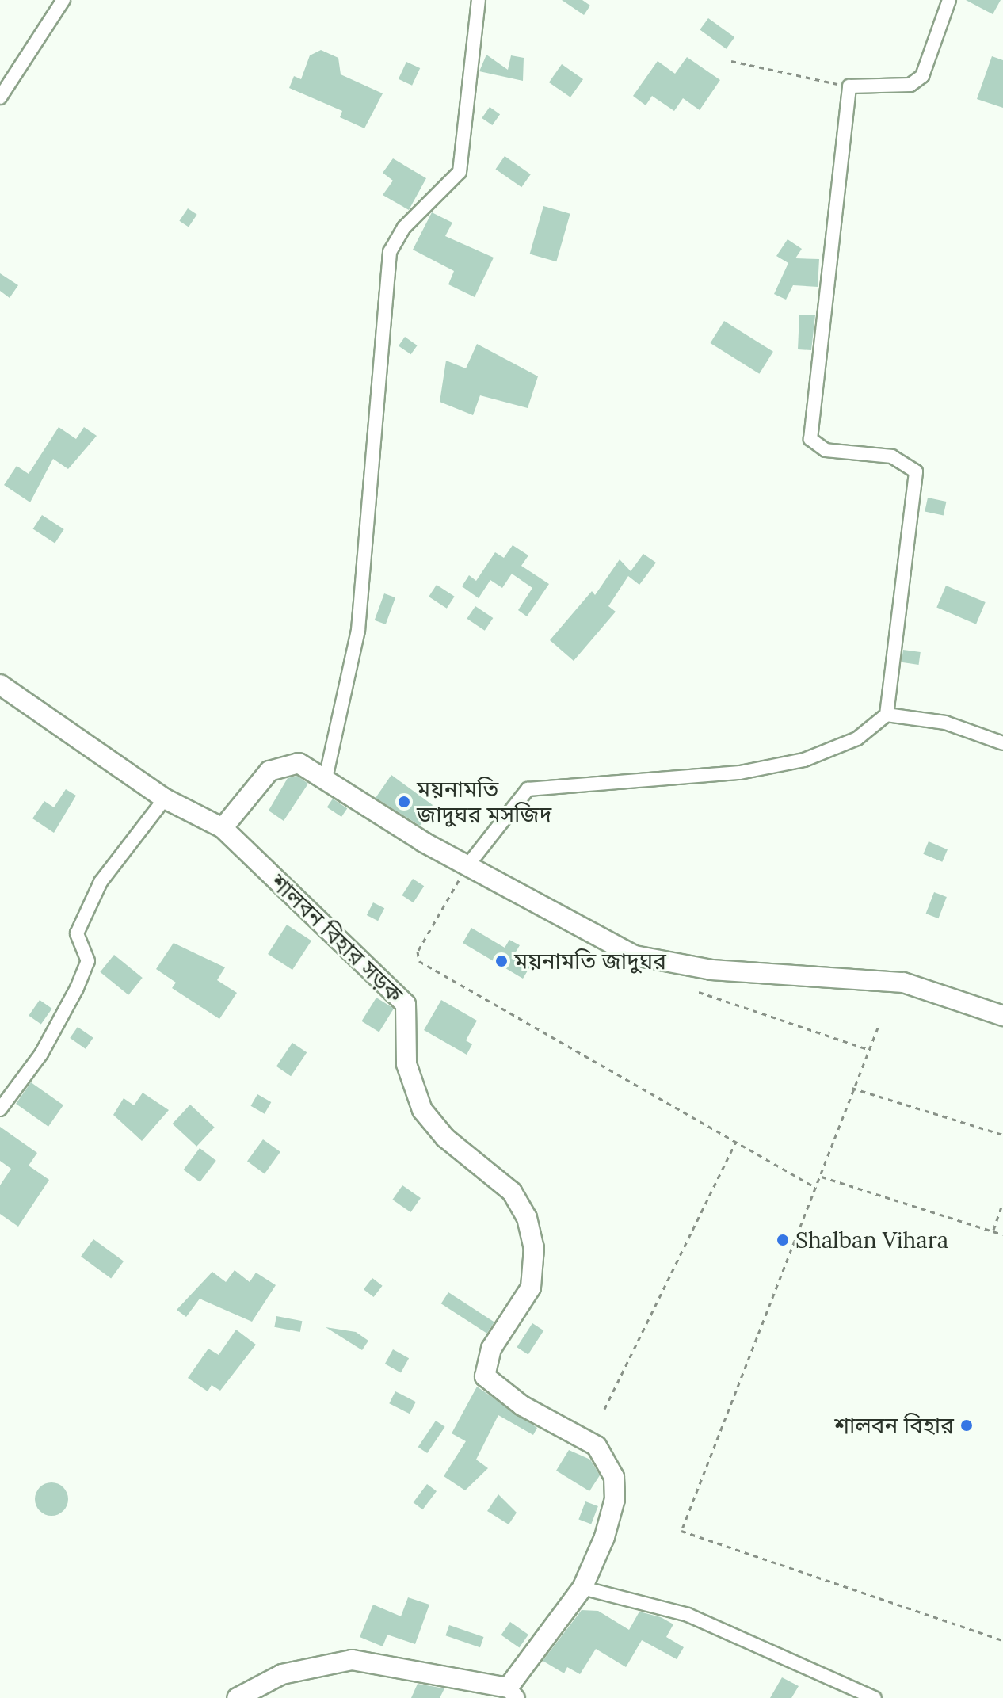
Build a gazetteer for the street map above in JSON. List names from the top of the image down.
{
  "streets": {
    "main road": ["শালবন বিহার সড়ক"]
  },
  "places": [
    "ময়নামতি জাদুঘর মসজিদ",
    "ময়নামতি জাদুঘর",
    "Shalban Vihara",
    "শালবন বিহার"
  ]
}
